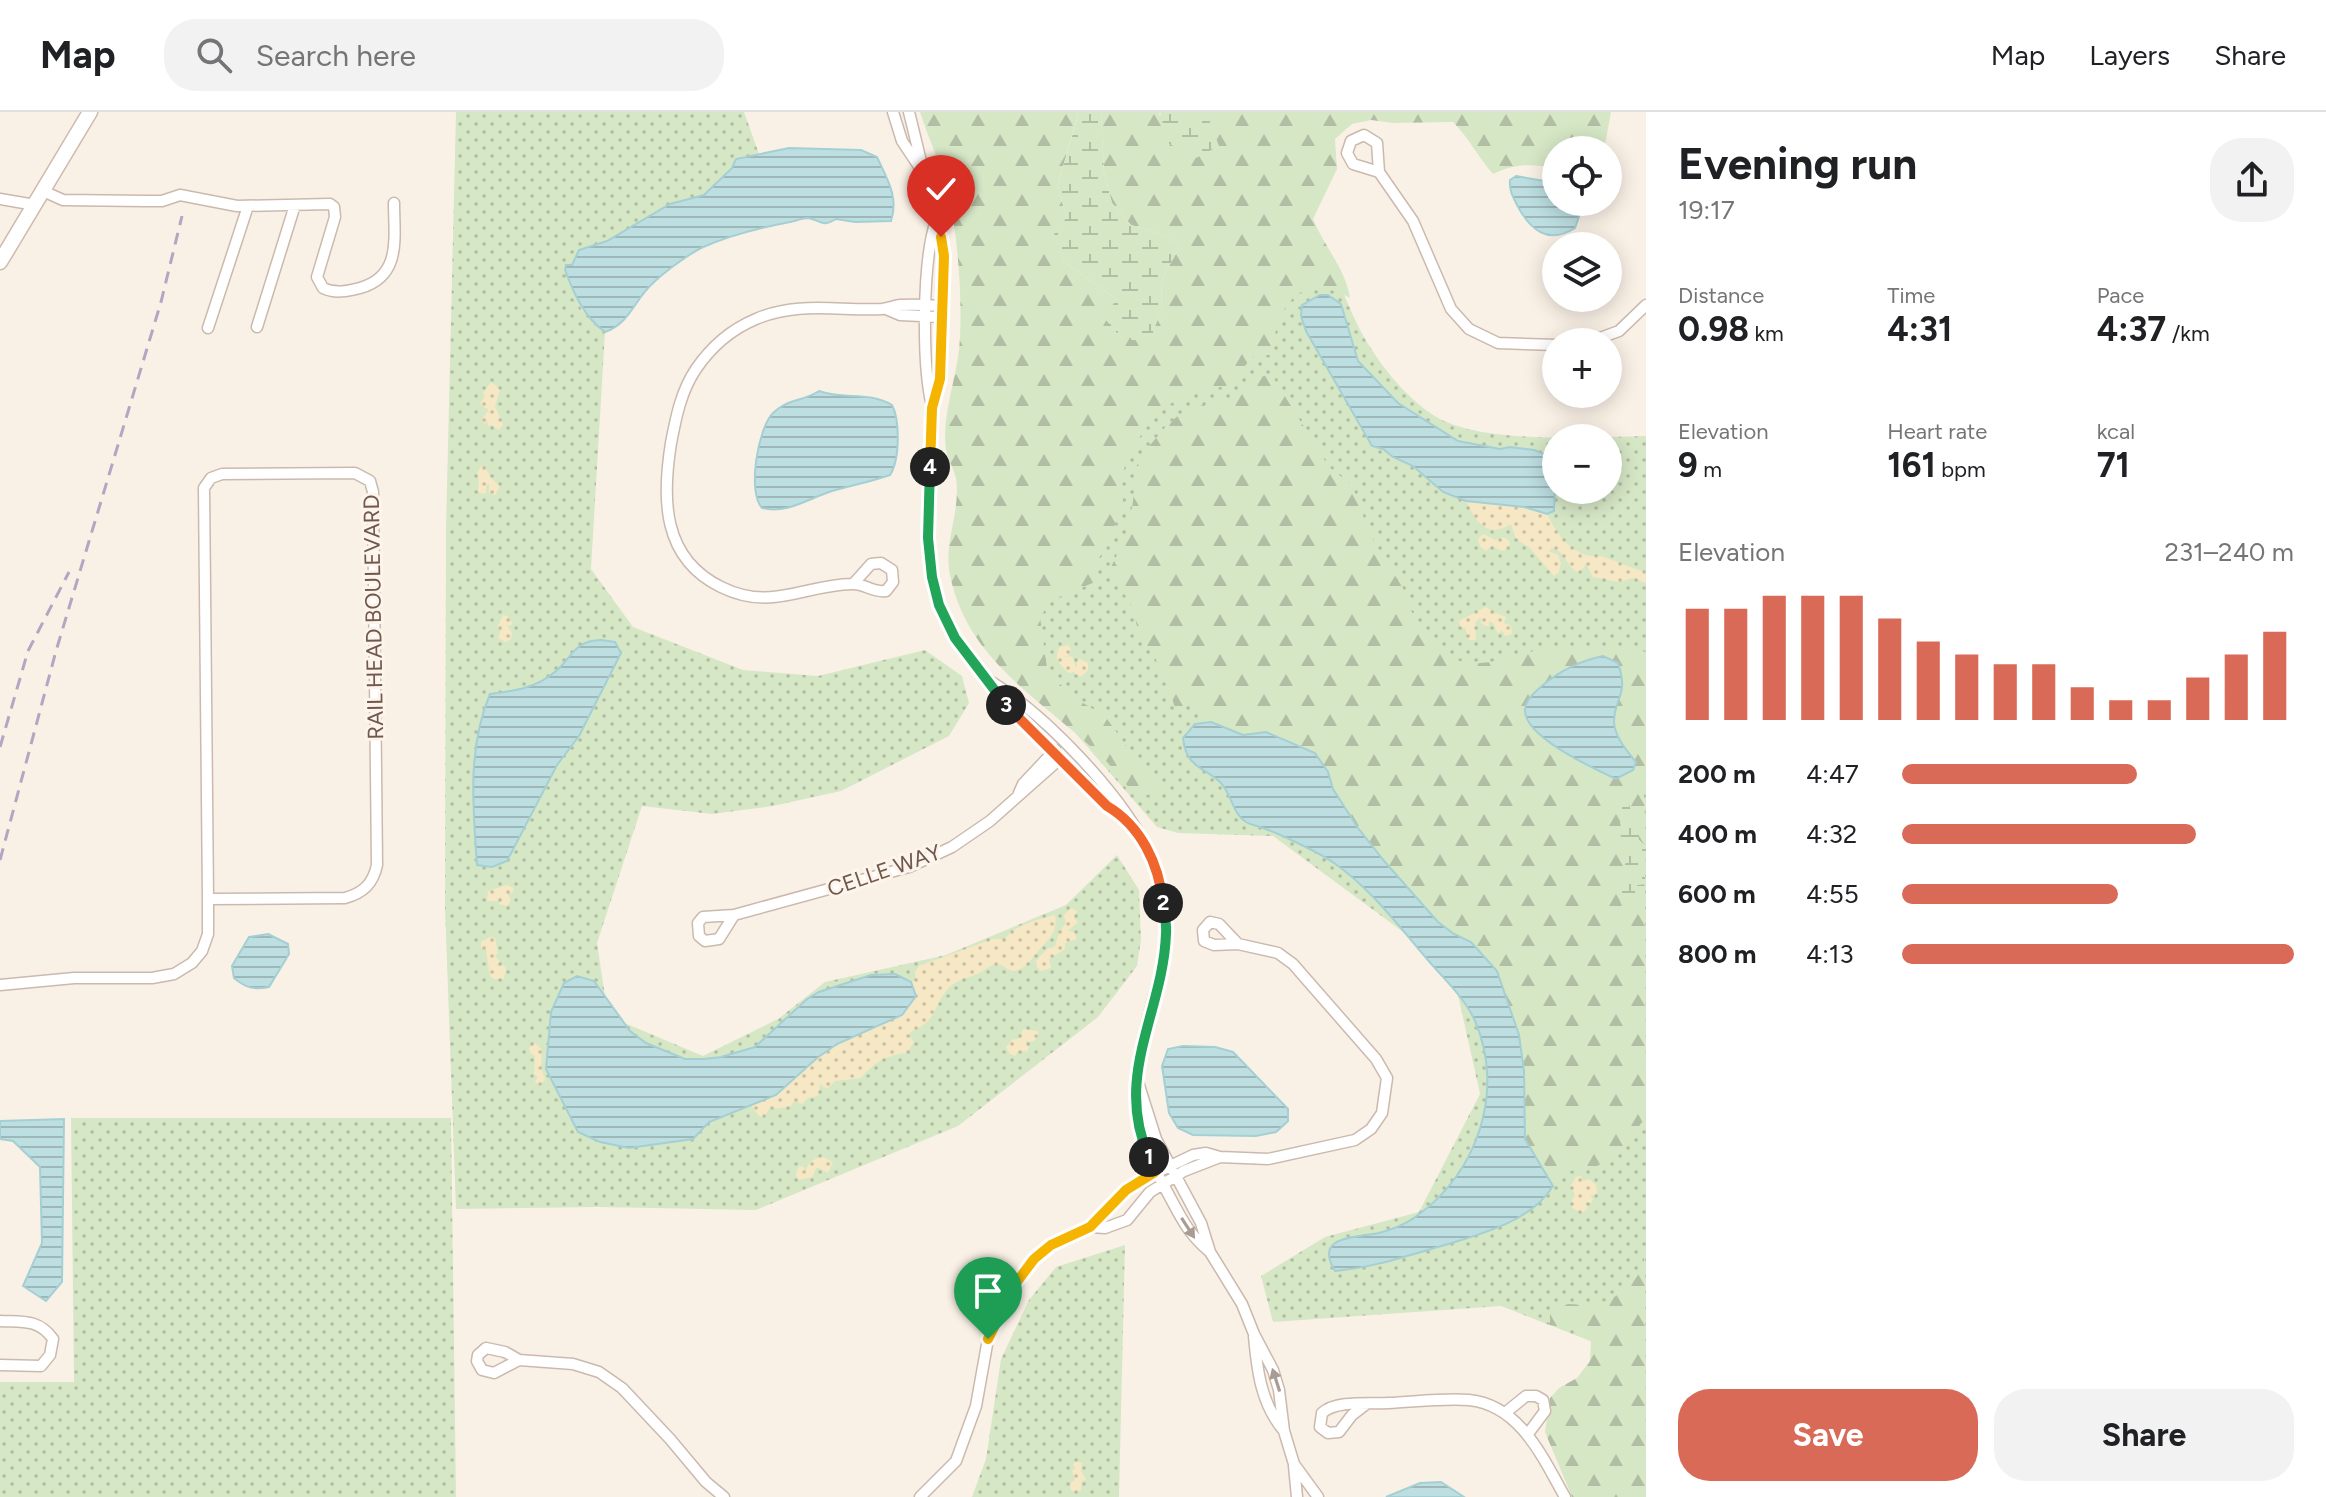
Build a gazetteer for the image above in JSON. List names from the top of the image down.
{
  "streets": {
    "street": ["RAIL HEAD BOULEVARD", "CELLE WAY"]
  },
  "page": {
    "header": "Map",
    "search": "Search here",
    "nav": ["Map", "Layers", "Share"],
    "heading": ["Evening run", "19:17"],
    "map_buttons": ["+", "−"],
    "stats": [
      ["Distance", "0.98 km"],
      ["Time", "4:31"],
      ["Pace", "4:37 /km"],
      ["Elevation", "9 m"],
      ["Heart rate", "161 bpm"],
      ["kcal", "71"]
    ],
    "pins": [
      "4",
      "3",
      "2",
      "1"
    ],
    "chart": ["Elevation", "231–240 m"],
    "list": [
      {
        "name": "200 m",
        "note": "4:47"
      },
      {
        "name": "400 m",
        "note": "4:32"
      },
      {
        "name": "600 m",
        "note": "4:55"
      },
      {
        "name": "800 m",
        "note": "4:13"
      }
    ],
    "buttons": ["Save", "Share"]
  }
}
